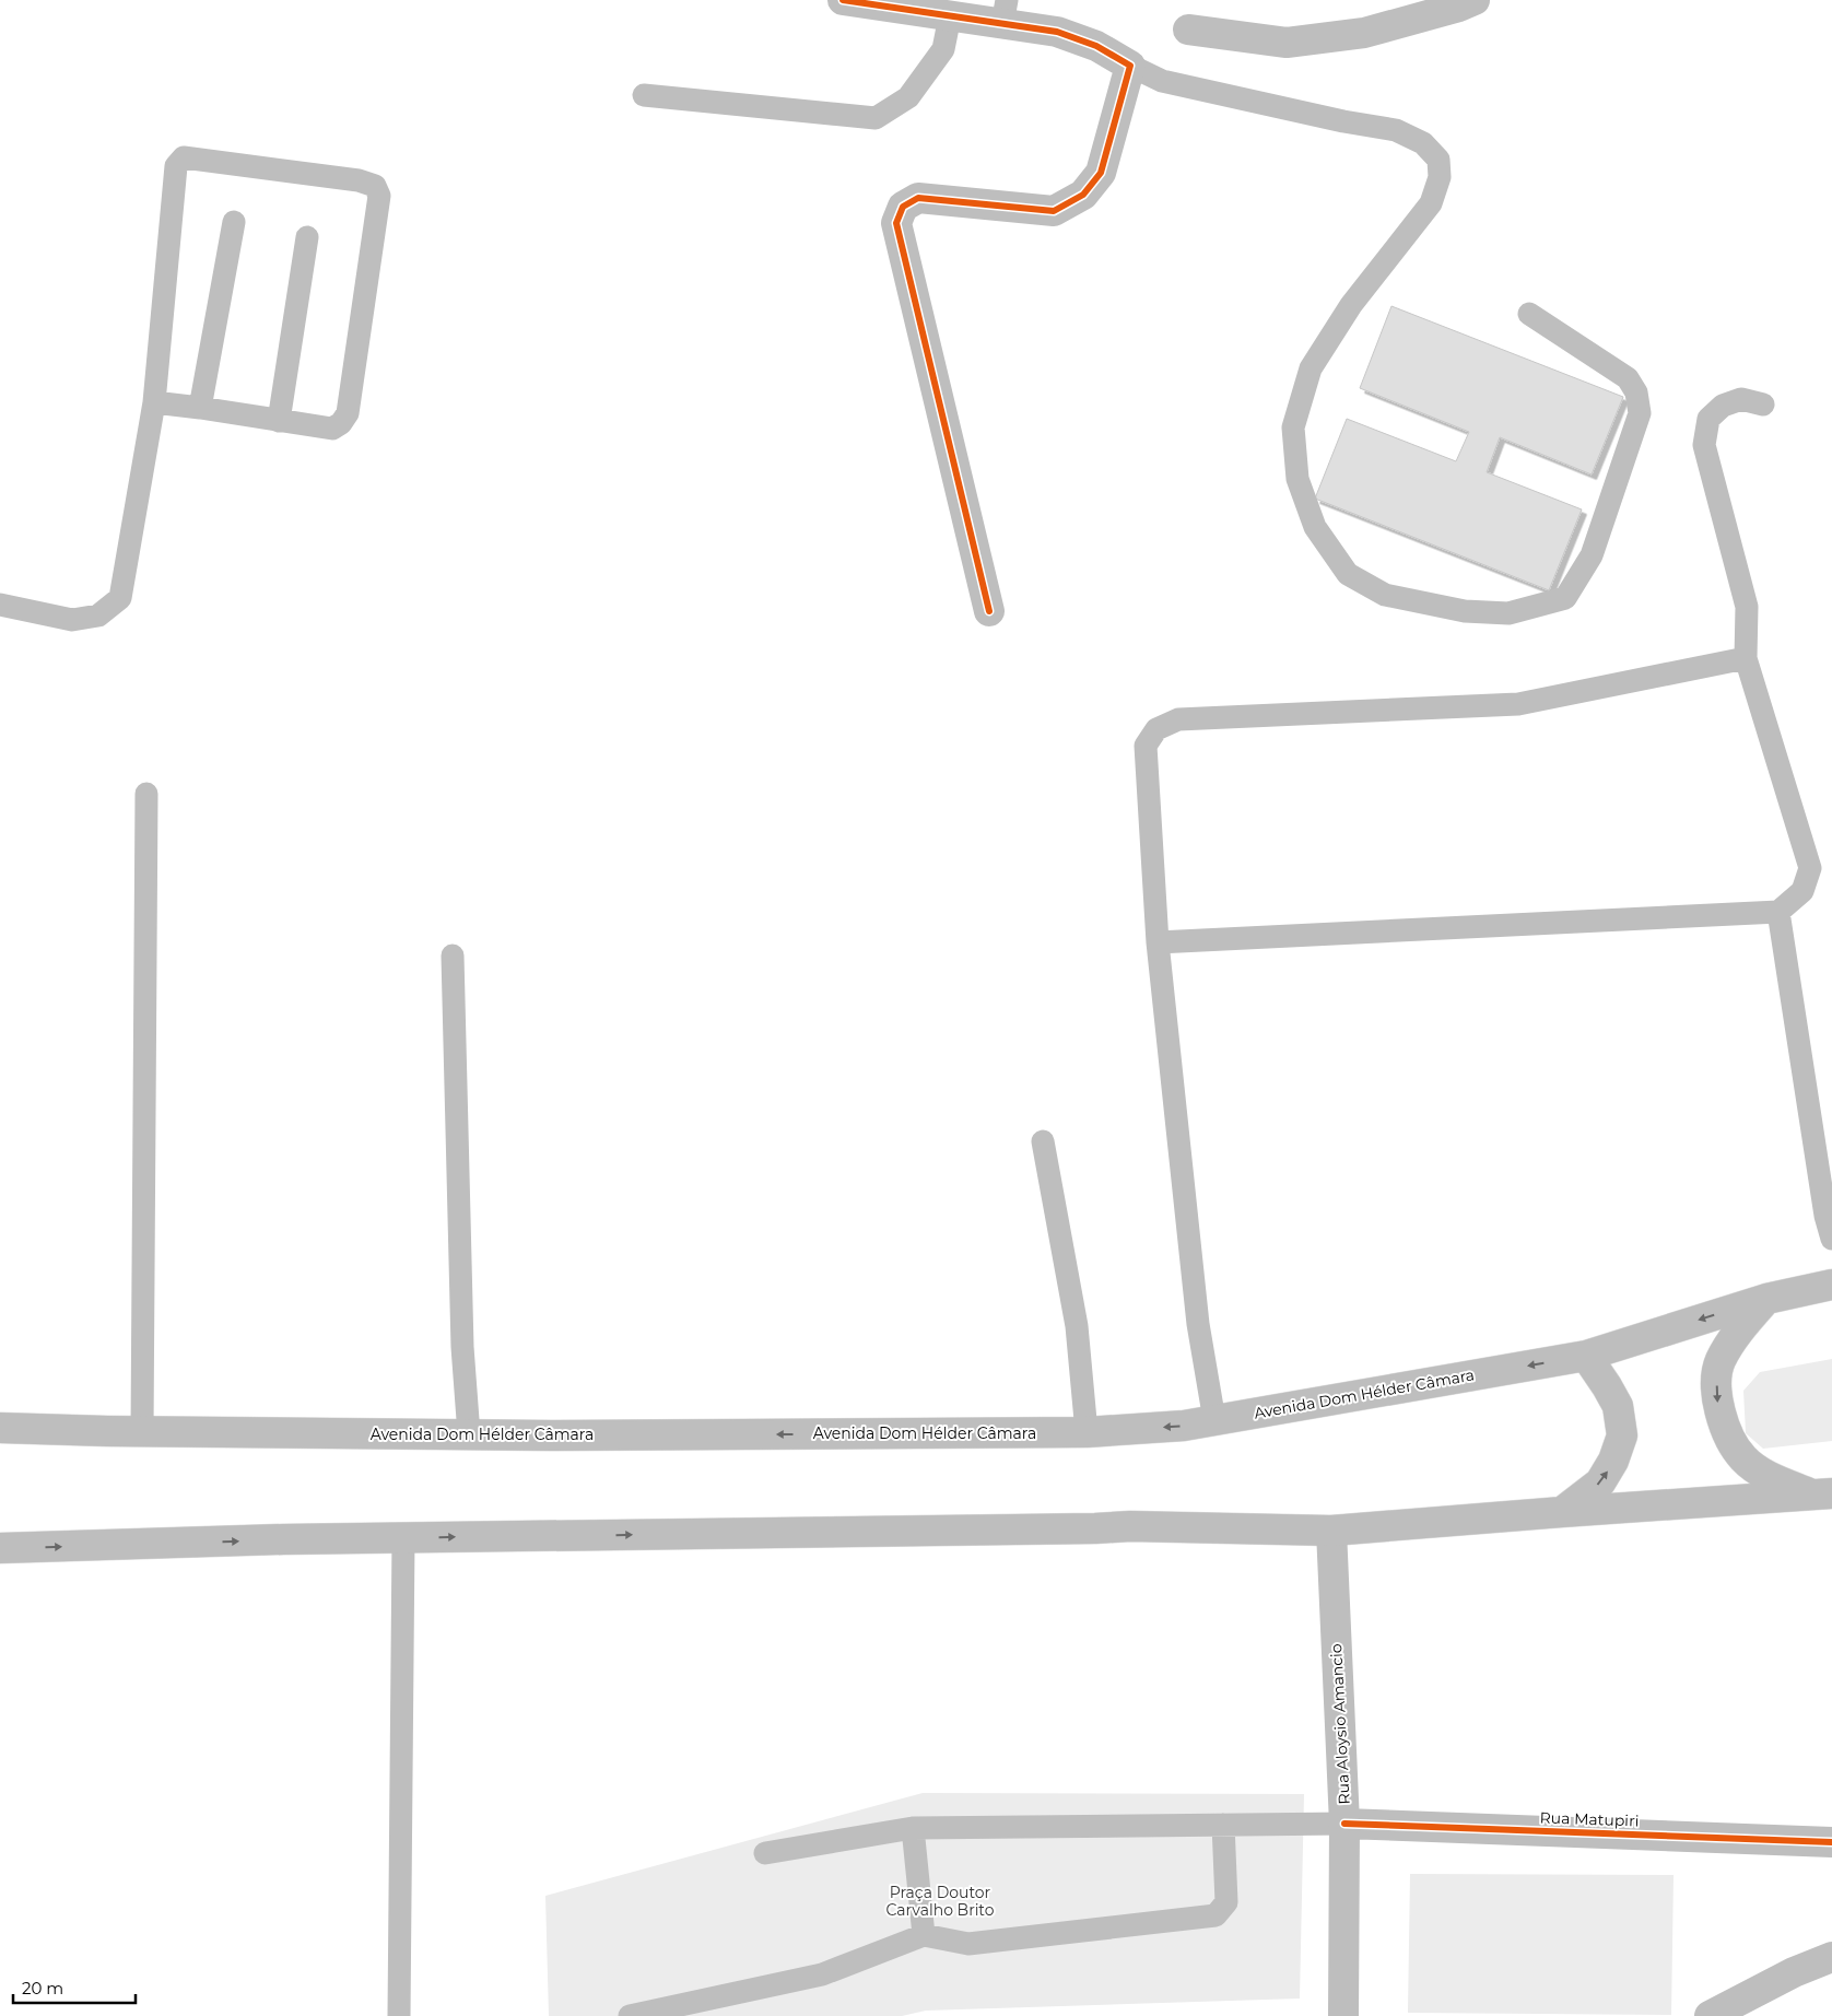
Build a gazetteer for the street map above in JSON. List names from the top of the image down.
{
  "streets": {
    "main road": ["Avenida Dom Hélder Câmara", "Rua Aloysio Amancio", "Rua Matupiri"]
  },
  "crossings": [
    ["Rua Aloysio Amancio", "Rua Matupiri"]
  ],
  "parks": ["Praça Doutor Carvalho Brito"],
  "scale_bar": "20 m"
}
